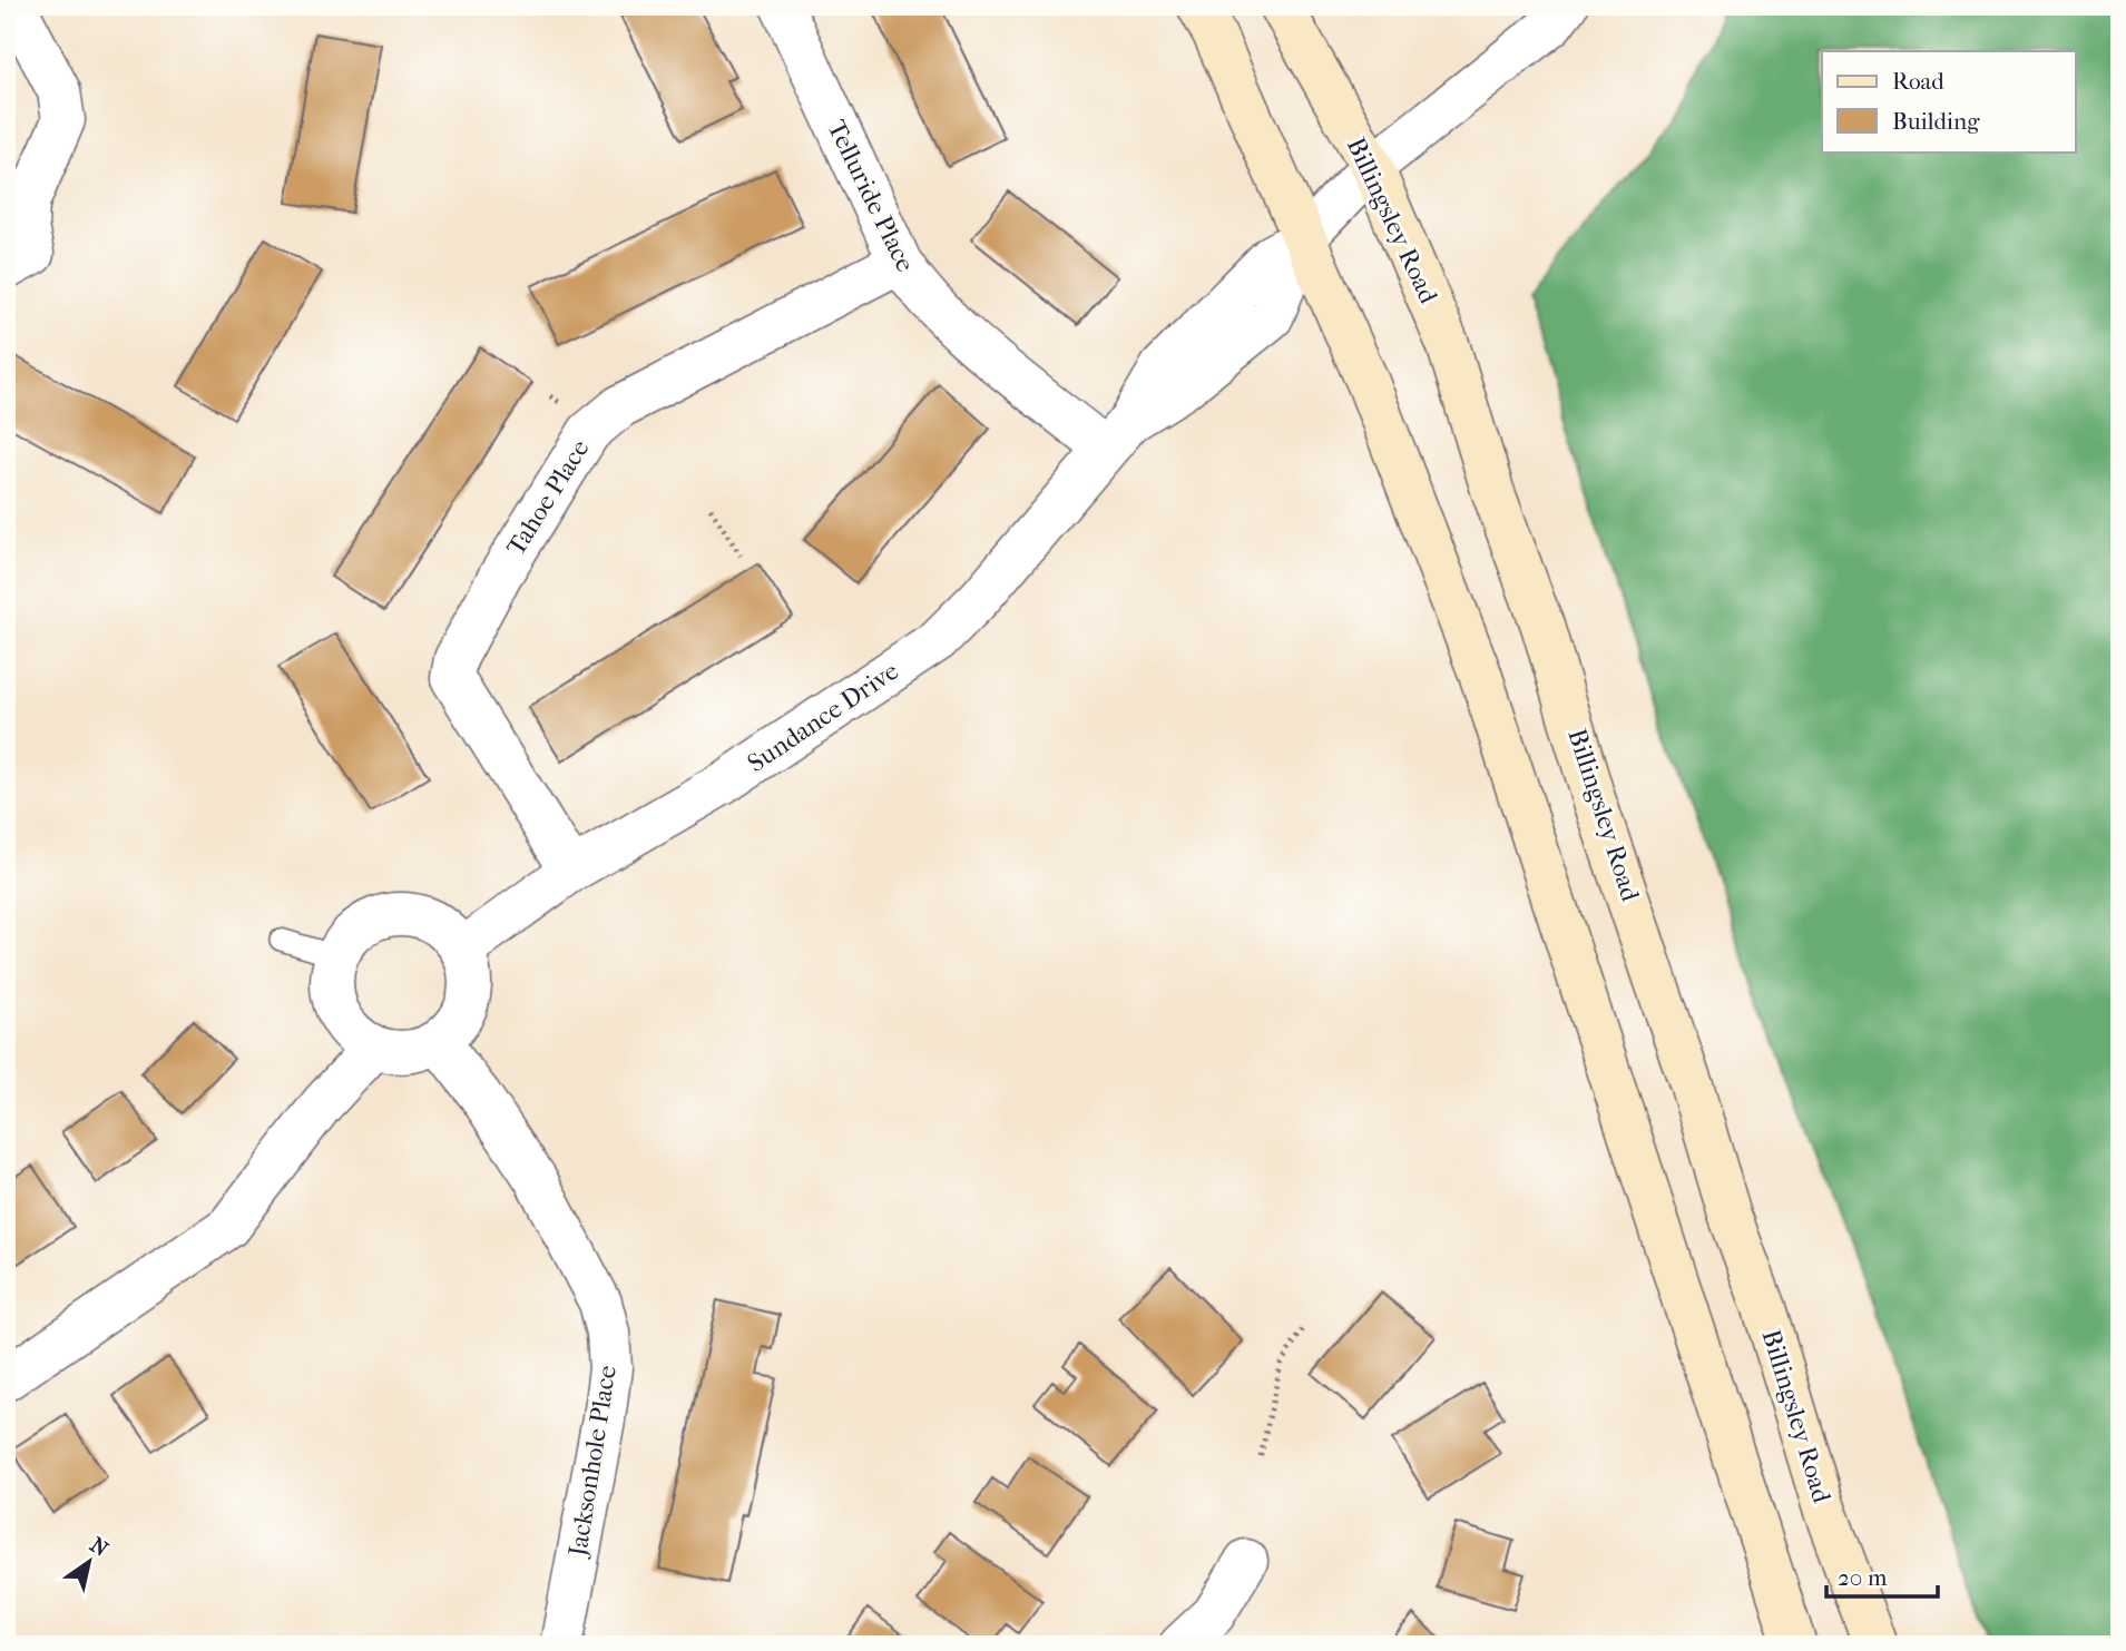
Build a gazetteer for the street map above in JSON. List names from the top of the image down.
{
  "streets": {
    "main road": ["Billingsley Road"],
    "street": [
      "Telluride Place",
      "Tahoe Place",
      "Sundance Drive",
      "Jacksonhole Place"
    ]
  },
  "crossings": [
    ["Telluride Place", "Tahoe Place"],
    ["Telluride Place", "Sundance Drive"],
    ["Billingsley Road", "Sundance Drive"],
    ["Tahoe Place", "Sundance Drive"],
    ["Sundance Drive", "Jacksonhole Place"]
  ],
  "legend": ["Road", "Building"],
  "scale_bar": "20 m",
  "north": "top right"
}
